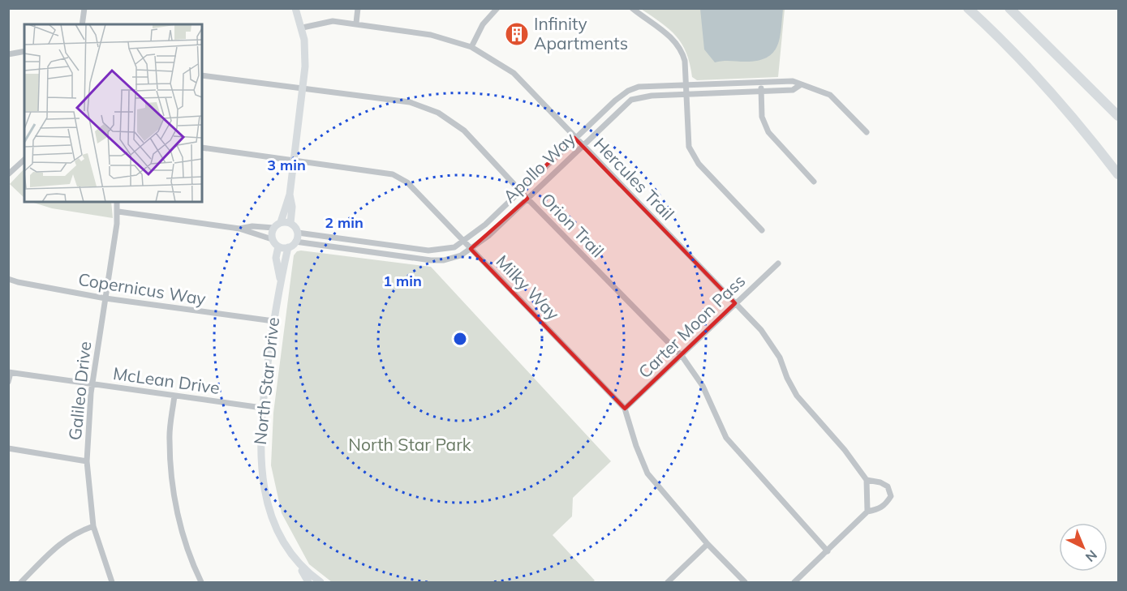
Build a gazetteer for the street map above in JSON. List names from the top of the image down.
{
  "streets": {
    "street": [
      "Apollo Way",
      "Hercules Trail",
      "Orion Trail",
      "Milky Way",
      "Copernicus Way",
      "Carter Moon Pass",
      "McLean Drive",
      "North Star Drive",
      "Galileo Drive"
    ]
  },
  "crossings": [
    ["Apollo Way", "Hercules Trail"],
    ["Apollo Way", "Orion Trail"],
    ["Apollo Way", "Milky Way"],
    ["Apollo Way", "North Star Drive"],
    ["Hercules Trail", "Carter Moon Pass"],
    ["Orion Trail", "Carter Moon Pass"],
    ["Milky Way", "Carter Moon Pass"],
    ["Copernicus Way", "North Star Drive"],
    ["Copernicus Way", "Galileo Drive"],
    ["McLean Drive", "North Star Drive"],
    ["McLean Drive", "Galileo Drive"]
  ],
  "parks": ["North Star Park"],
  "places": {
    "building": ["Infinity Apartments"]
  },
  "north": "bottom right",
  "rings": ["3 min", "2 min", "1 min"]
}
